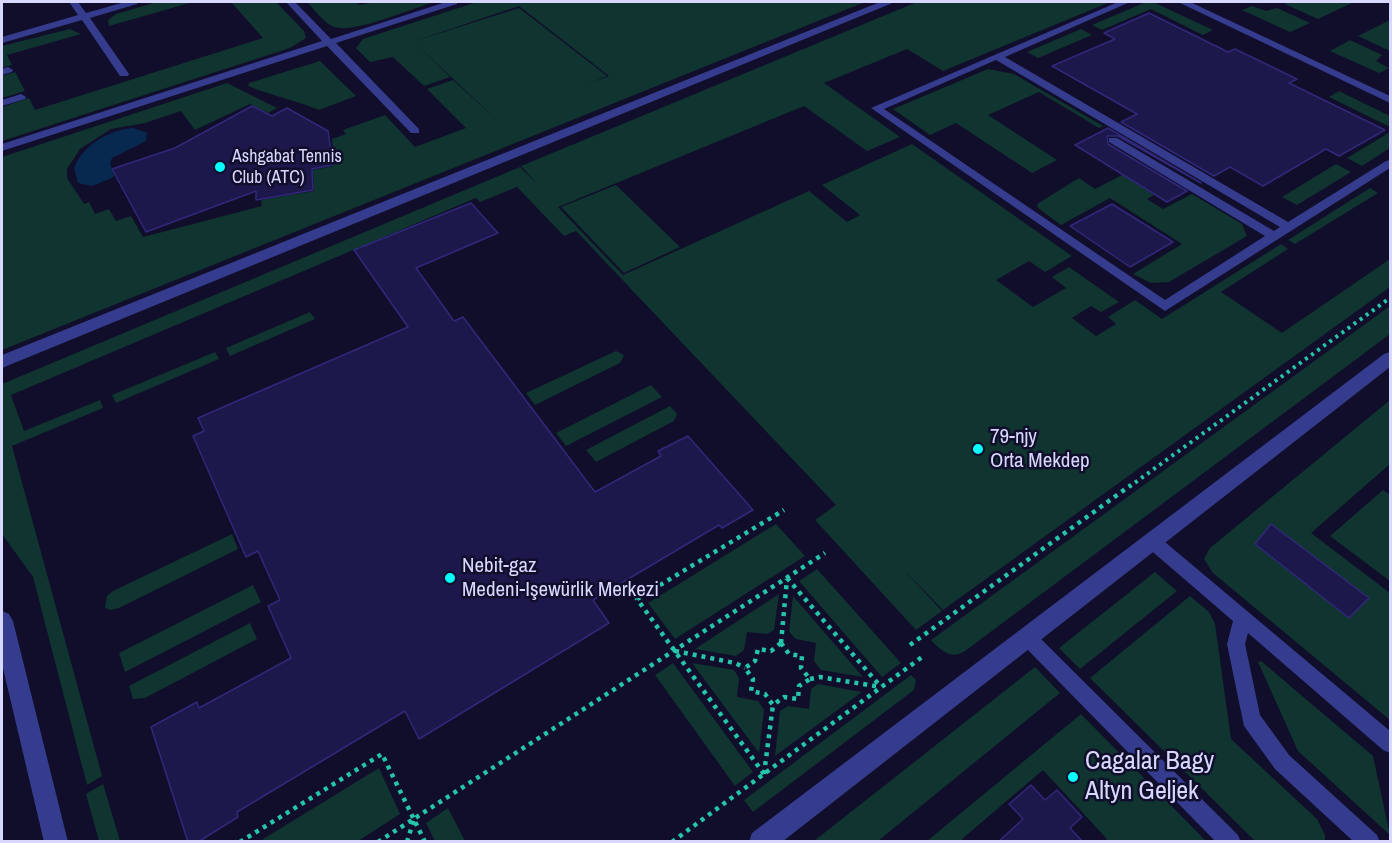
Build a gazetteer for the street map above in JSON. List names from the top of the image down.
{
  "places": [
    "Ashgabat Tennis Club (ATC)",
    "79-njy Orta Mekdep",
    "Nebit-gaz Medeni-Işewürlik Merkezi",
    "Cagalar Bagy Altyn Geljek"
  ]
}
